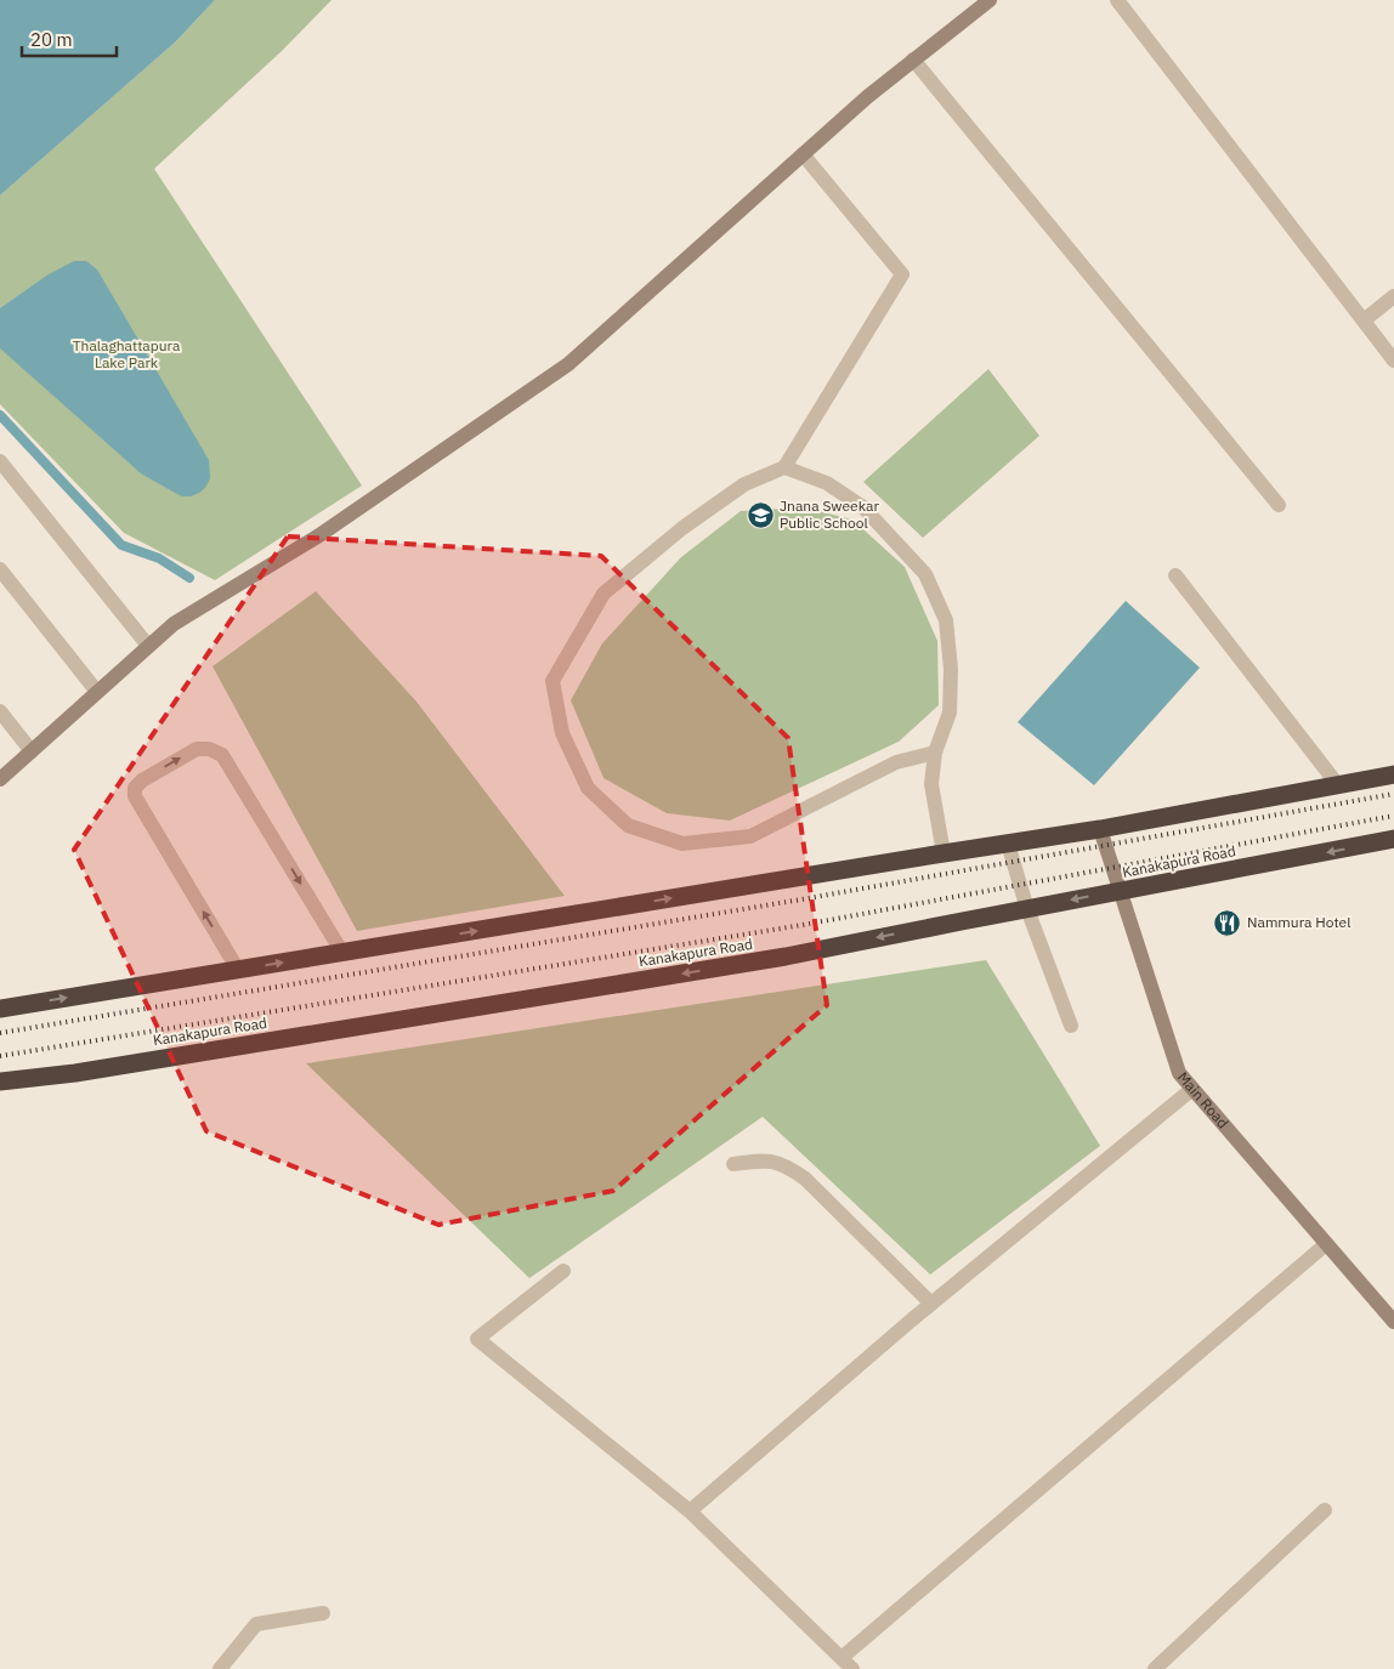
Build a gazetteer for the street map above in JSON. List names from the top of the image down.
{
  "streets": {
    "highway": ["Kanakapura Road"],
    "street": ["Main Road"]
  },
  "crossings": [
    ["Kanakapura Road", "Main Road"]
  ],
  "parks": ["Thalaghattapura Lake Park"],
  "places": {
    "school or university": ["Jnana Sweekar Public School"],
    "restaurant": ["Nammura Hotel"]
  },
  "scale_bar": "20 m"
}
